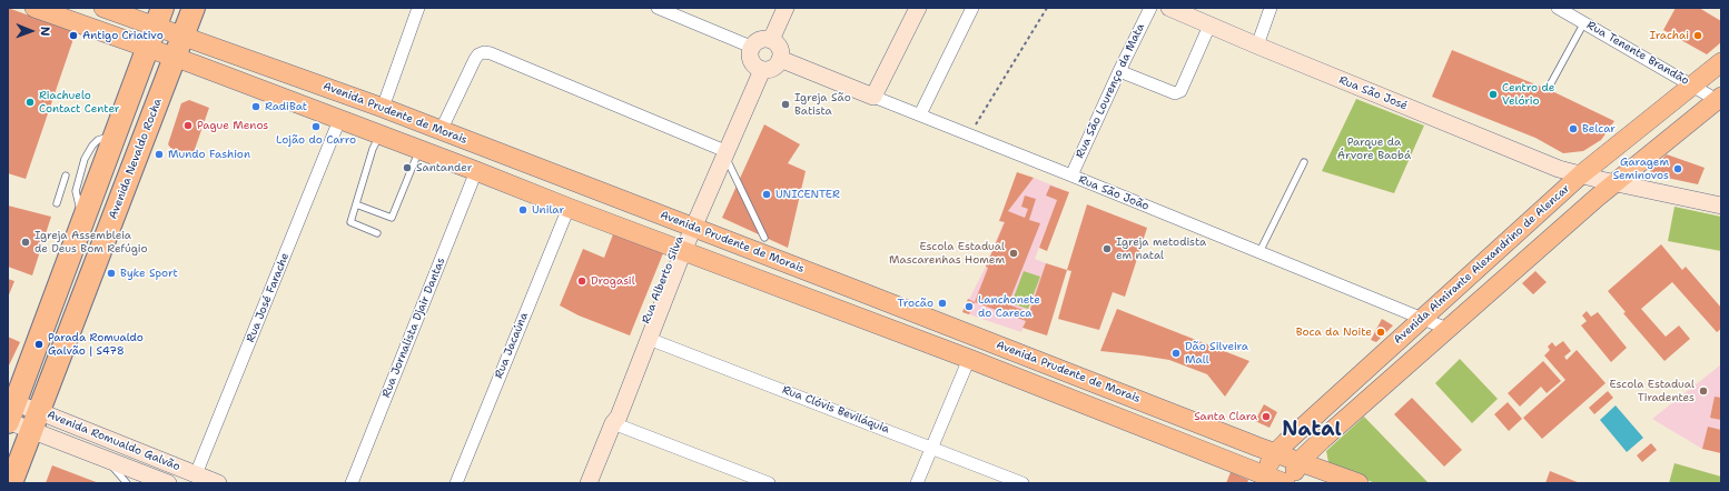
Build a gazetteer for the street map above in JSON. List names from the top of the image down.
{
  "streets": {
    "highway": ["Avenida Nevaldo Rocha"],
    "main road": ["Avenida Prudente de Morais", "Avenida Almirante Alexandrino de Alencar"],
    "street": [
      "Rua Tenente Brandão",
      "Rua São Lourenço da Mata",
      "Rua São José",
      "Rua São João",
      "Rua Alberto Silva",
      "Rua José Farache",
      "Rua Jornalista Djair Dantas",
      "Rua Jacaúna",
      "Rua Clóvis Beviláquia",
      "Avenida Romualdo Galvão"
    ]
  },
  "crossings": [
    ["Rua Tenente Brandão", "Avenida Almirante Alexandrino de Alencar"],
    ["Rua São Lourenço da Mata", "Rua São João"],
    ["Rua São José", "Avenida Almirante Alexandrino de Alencar"],
    ["Avenida Prudente de Morais", "Avenida Nevaldo Rocha"],
    ["Avenida Prudente de Morais", "Avenida Almirante Alexandrino de Alencar"],
    ["Avenida Prudente de Morais", "Rua Alberto Silva"],
    ["Avenida Prudente de Morais", "Rua José Farache"],
    ["Avenida Prudente de Morais", "Rua Jornalista Djair Dantas"],
    ["Avenida Prudente de Morais", "Rua Jacaúna"],
    ["Avenida Nevaldo Rocha", "Avenida Romualdo Galvão"],
    ["Rua São João", "Avenida Almirante Alexandrino de Alencar"],
    ["Rua São João", "Rua Alberto Silva"],
    ["Rua Alberto Silva", "Rua Clóvis Beviláquia"],
    ["Rua José Farache", "Avenida Romualdo Galvão"]
  ],
  "districts": ["Natal"],
  "parks": ["Parque da Árvore Baobá"],
  "places": [
    "Antigo Criativo",
    "Irachai",
    "Centro de Velório",
    "Riachuelo Contact Center",
    "Igreja São Batista",
    "RadiBat",
    "Pague Menos",
    "Lojão do Carro",
    "Belcar",
    "Mundo Fashion",
    "Santander",
    "Garagem Seminovos",
    "UNICENTER",
    "Unilar",
    "Igreja Assembleia de Deus Bom Refúgio",
    "Igreja metodista em natal",
    "Escola Estadual Mascarenhas Homem",
    "Byke Sport",
    "Drogasil",
    "Trocão",
    "Lanchonete do Careca",
    "Boca da Noite",
    "Parada Romualdo Galvão | S478",
    "Dão Silveira Mall",
    "Escola Estadual Tiradentes",
    "Santa Clara"
  ],
  "north": "right"
}
